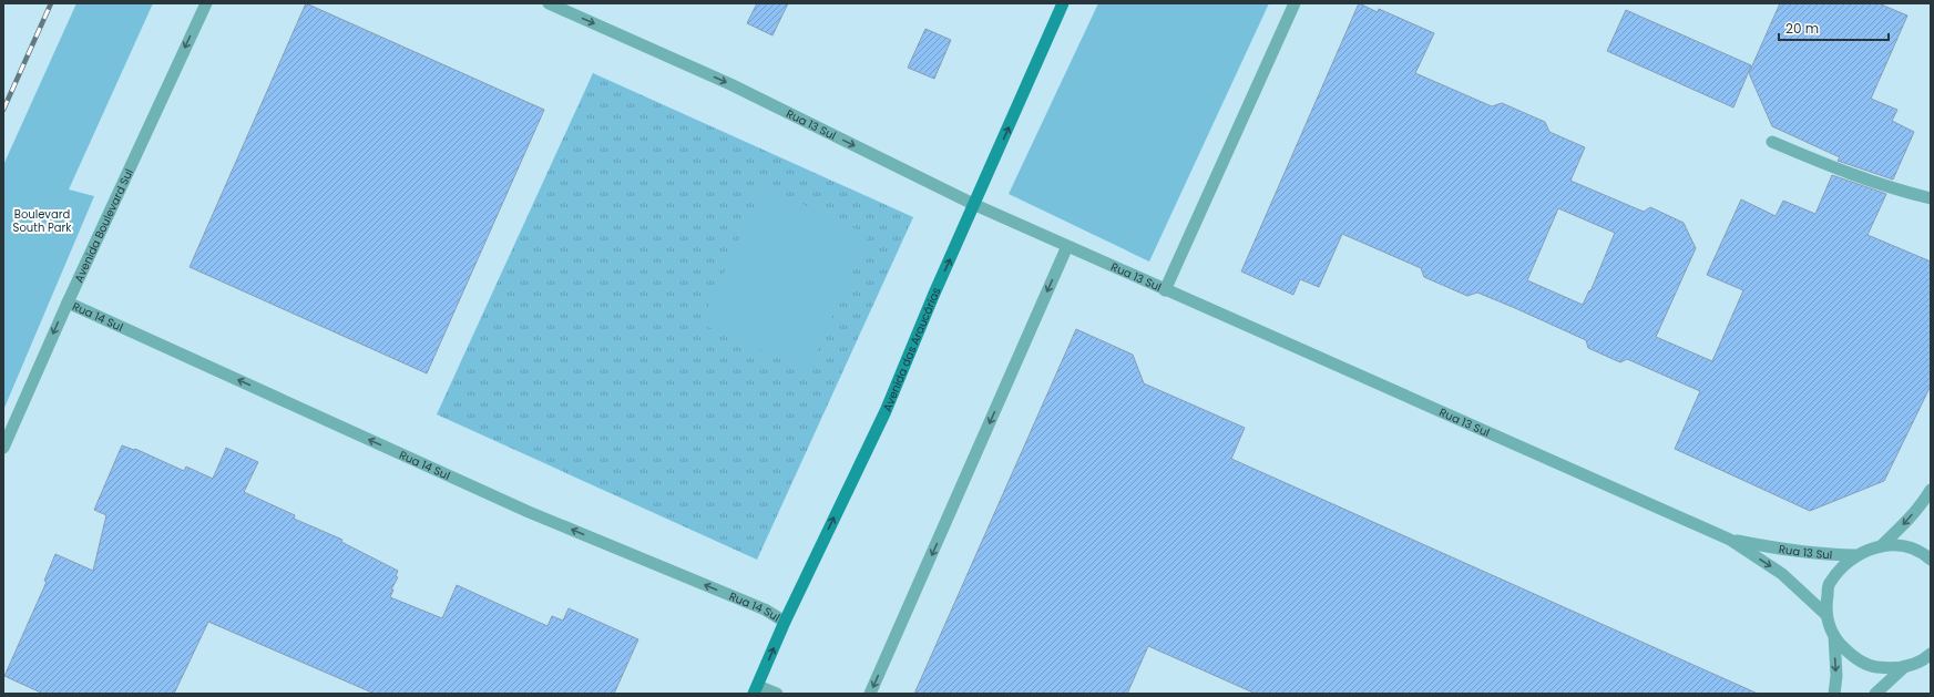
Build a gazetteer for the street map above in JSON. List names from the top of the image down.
{
  "streets": {
    "main road": ["Avenida das Araucárias"],
    "street": ["Rua 13 Sul", "Avenida Boulevard Sul", "Rua 14 Sul"]
  },
  "crossings": [
    ["Rua 13 Sul", "Avenida das Araucárias"],
    ["Avenida Boulevard Sul", "Rua 14 Sul"],
    ["Rua 14 Sul", "Avenida das Araucárias"]
  ],
  "one_way": [
    "Rua 13 Sul",
    "Avenida Boulevard Sul",
    "Rua 14 Sul",
    "Avenida das Araucárias"
  ],
  "parks": ["Boulevard South Park"],
  "scale_bar": "20 m"
}
